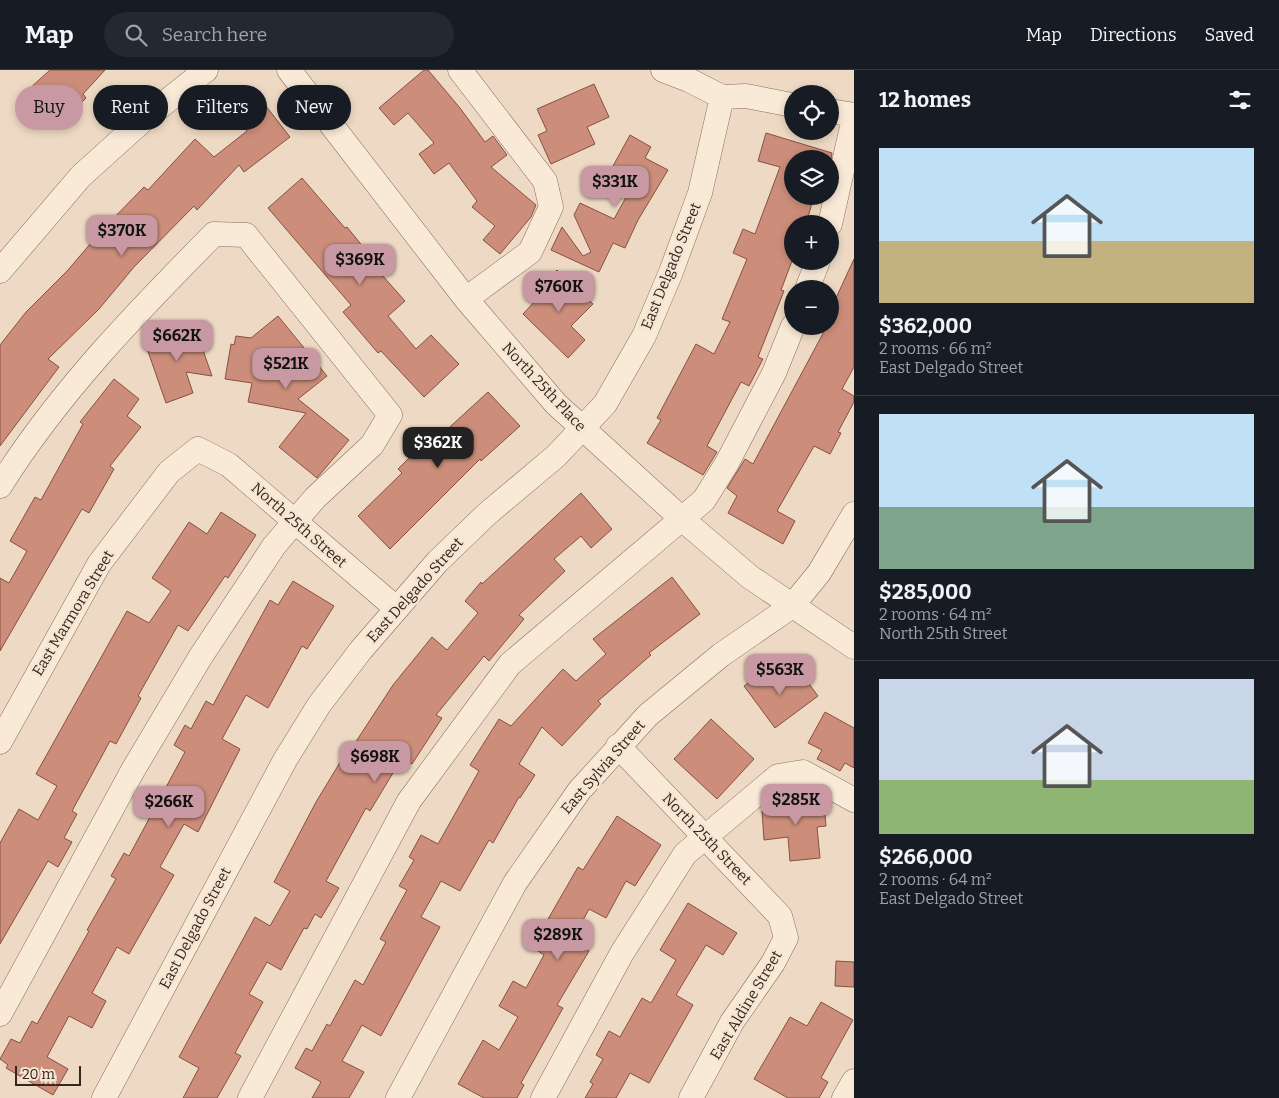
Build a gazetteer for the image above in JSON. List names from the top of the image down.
{
  "streets": {
    "street": [
      "East Delgado Street",
      "North 25th Place",
      "North 25th Street",
      "East Marmora Street",
      "East Sylvia Street",
      "East Aldine Street"
    ]
  },
  "crossings": [
    ["East Delgado Street", "North 25th Place"],
    ["East Delgado Street", "North 25th Street"],
    ["North 25th Place", "East Sylvia Street"],
    ["North 25th Street", "East Marmora Street"],
    ["North 25th Street", "East Sylvia Street"],
    ["North 25th Street", "East Aldine Street"]
  ],
  "scale_bar": "20 m",
  "page": {
    "header": "Map",
    "search": "Search here",
    "nav": ["Map", "Directions", "Saved"],
    "heading": "12 homes",
    "map_buttons": ["+", "−"],
    "chip": [
      "Buy",
      "Rent",
      "Filters",
      "New"
    ],
    "list": [
      {
        "name": "$362,000",
        "note": "2 rooms · 66 m² · East Delgado Street"
      },
      {
        "name": "$285,000",
        "note": "2 rooms · 64 m² · North 25th Street"
      },
      {
        "name": "$266,000",
        "note": "2 rooms · 64 m² · East Delgado Street"
      }
    ],
    "price": [
      "$331K",
      "$370K",
      "$369K",
      "$760K",
      "$662K",
      "$521K",
      "$362K",
      "$563K",
      "$698K",
      "$285K",
      "$266K",
      "$289K"
    ],
    "scale": "20 m"
  }
}
